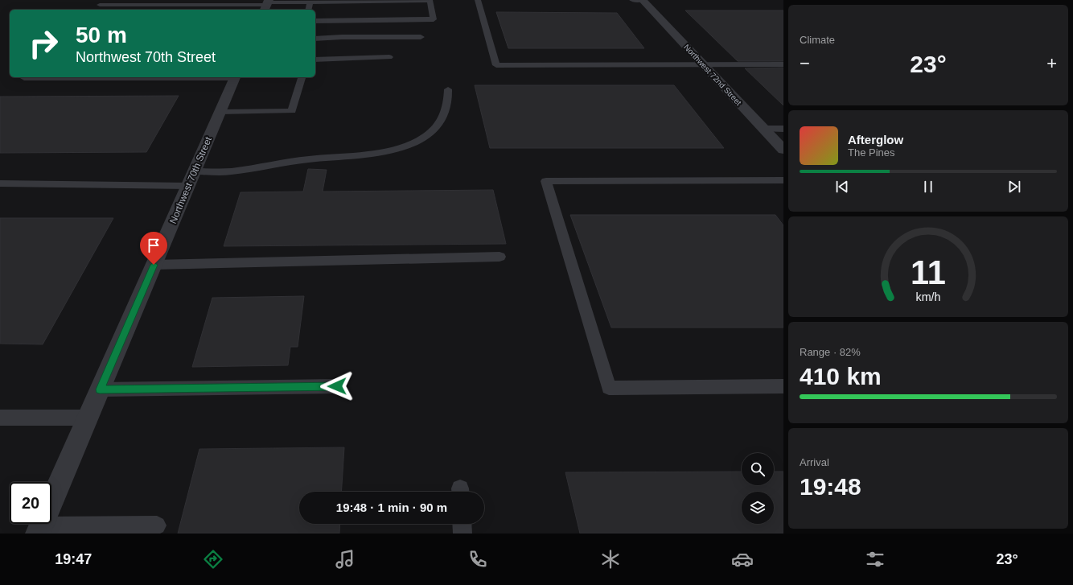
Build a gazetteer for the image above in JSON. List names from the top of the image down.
{
  "streets": {
    "street": ["Northwest 72nd Street", "Northwest 70th Street"]
  },
  "page": {
    "tile": [
      "Climate",
      ["Range · 82%", "410 km"],
      ["Arrival", "19:48"]
    ],
    "turn": ["50 m", "Northwest 70th Street"],
    "heat": ["−", "23°", "+"],
    "song": ["Afterglow", "The Pines"],
    "limit": "20",
    "trip": "19:48 · 1 min · 90 m",
    "tabs": ["19:47", "23°"],
    "gauge": ["11", "km/h"]
  }
}
